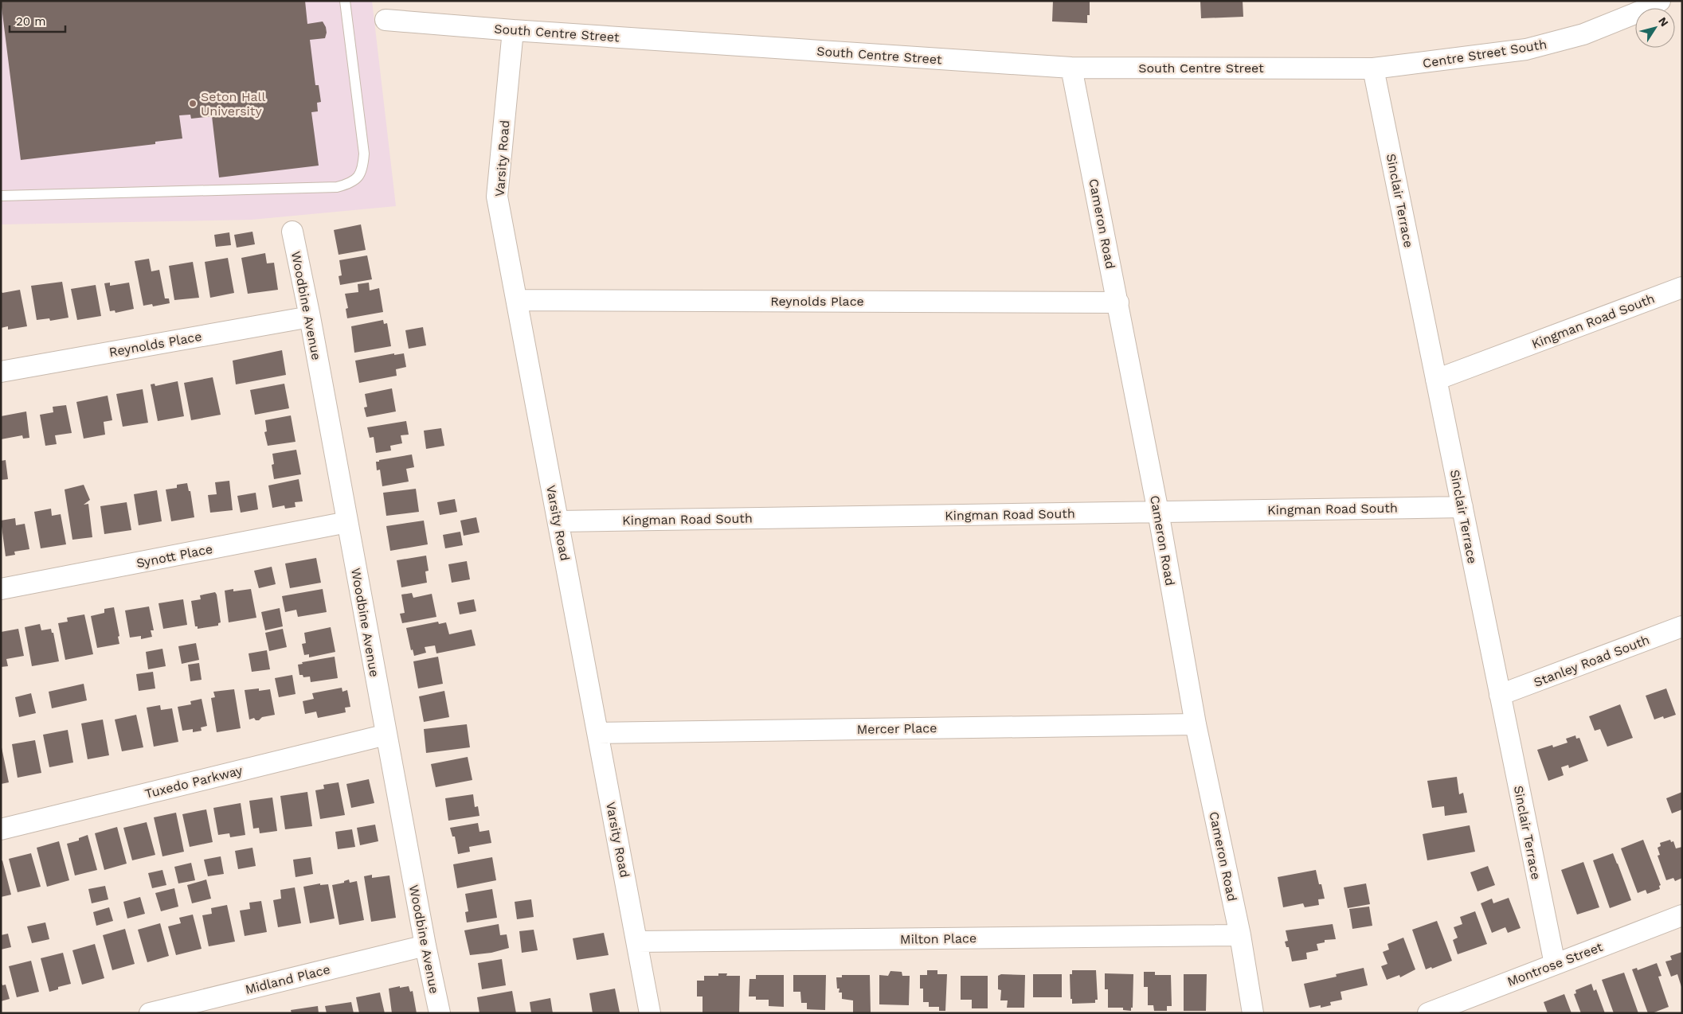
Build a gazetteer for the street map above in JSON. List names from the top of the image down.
{
  "streets": {
    "street": [
      "South Centre Street",
      "Centre Street South",
      "Varsity Road",
      "Sinclair Terrace",
      "Cameron Road",
      "Reynolds Place",
      "Woodbine Avenue",
      "Kingman Road South",
      "Synott Place",
      "Stanley Road South",
      "Mercer Place",
      "Tuxedo Parkway",
      "Milton Place",
      "Montrose Street",
      "Midland Place"
    ]
  },
  "crossings": [
    ["South Centre Street", "Centre Street South"],
    ["South Centre Street", "Varsity Road"],
    ["South Centre Street", "Sinclair Terrace"],
    ["South Centre Street", "Cameron Road"],
    ["Centre Street South", "Sinclair Terrace"],
    ["Varsity Road", "Reynolds Place"],
    ["Varsity Road", "Kingman Road South"],
    ["Varsity Road", "Mercer Place"],
    ["Varsity Road", "Milton Place"],
    ["Sinclair Terrace", "Kingman Road South"],
    ["Sinclair Terrace", "Stanley Road South"],
    ["Sinclair Terrace", "Montrose Street"],
    ["Cameron Road", "Reynolds Place"],
    ["Cameron Road", "Kingman Road South"],
    ["Cameron Road", "Mercer Place"],
    ["Cameron Road", "Milton Place"],
    ["Reynolds Place", "Woodbine Avenue"],
    ["Woodbine Avenue", "Synott Place"],
    ["Woodbine Avenue", "Tuxedo Parkway"],
    ["Woodbine Avenue", "Midland Place"]
  ],
  "places": ["Seton Hall University"],
  "scale_bar": "20 m",
  "north": "top right"
}
